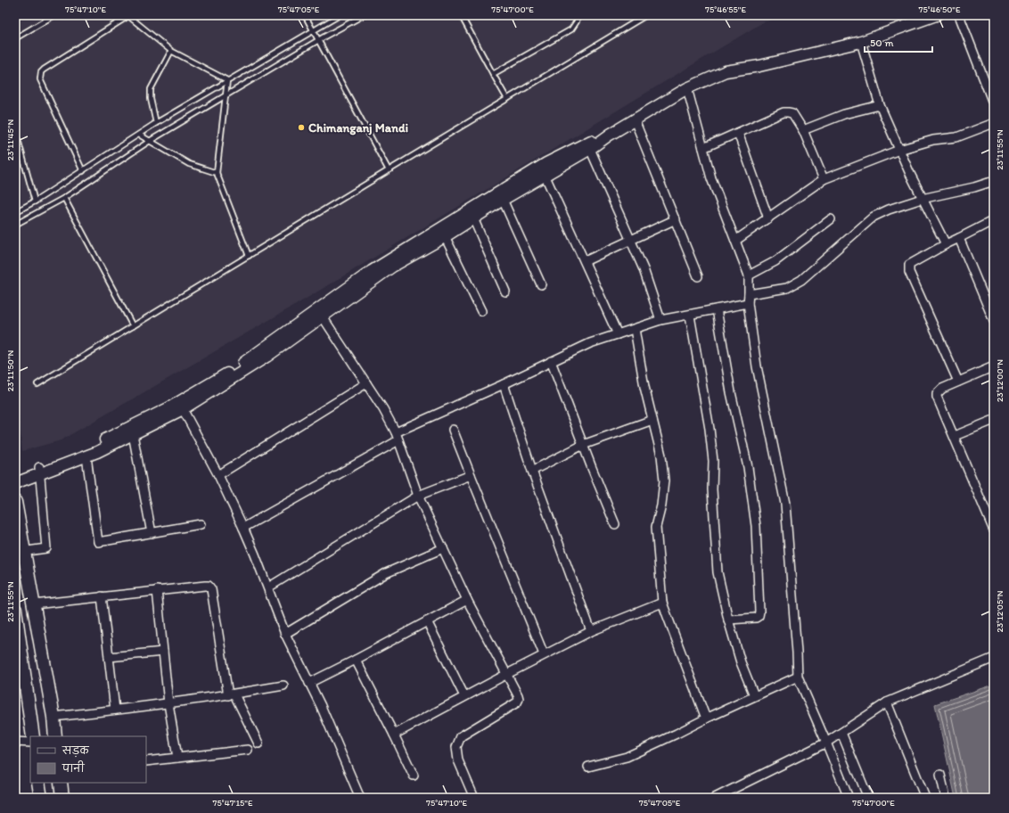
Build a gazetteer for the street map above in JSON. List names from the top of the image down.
{
  "places": ["Chimanganj Mandi"],
  "legend": ["सड़क", "पानी"],
  "scale_bar": "50 m",
  "coordinates": [
    "75°47'10\"E",
    "75°47'05\"E",
    "75°47'00\"E",
    "75°46'55\"E",
    "75°46'50\"E",
    "23°11'45\"N",
    "23°11'55\"N",
    "23°11'50\"N",
    "23°12'00\"N",
    "23°12'05\"N",
    "75°47'15\"E"
  ]
}
